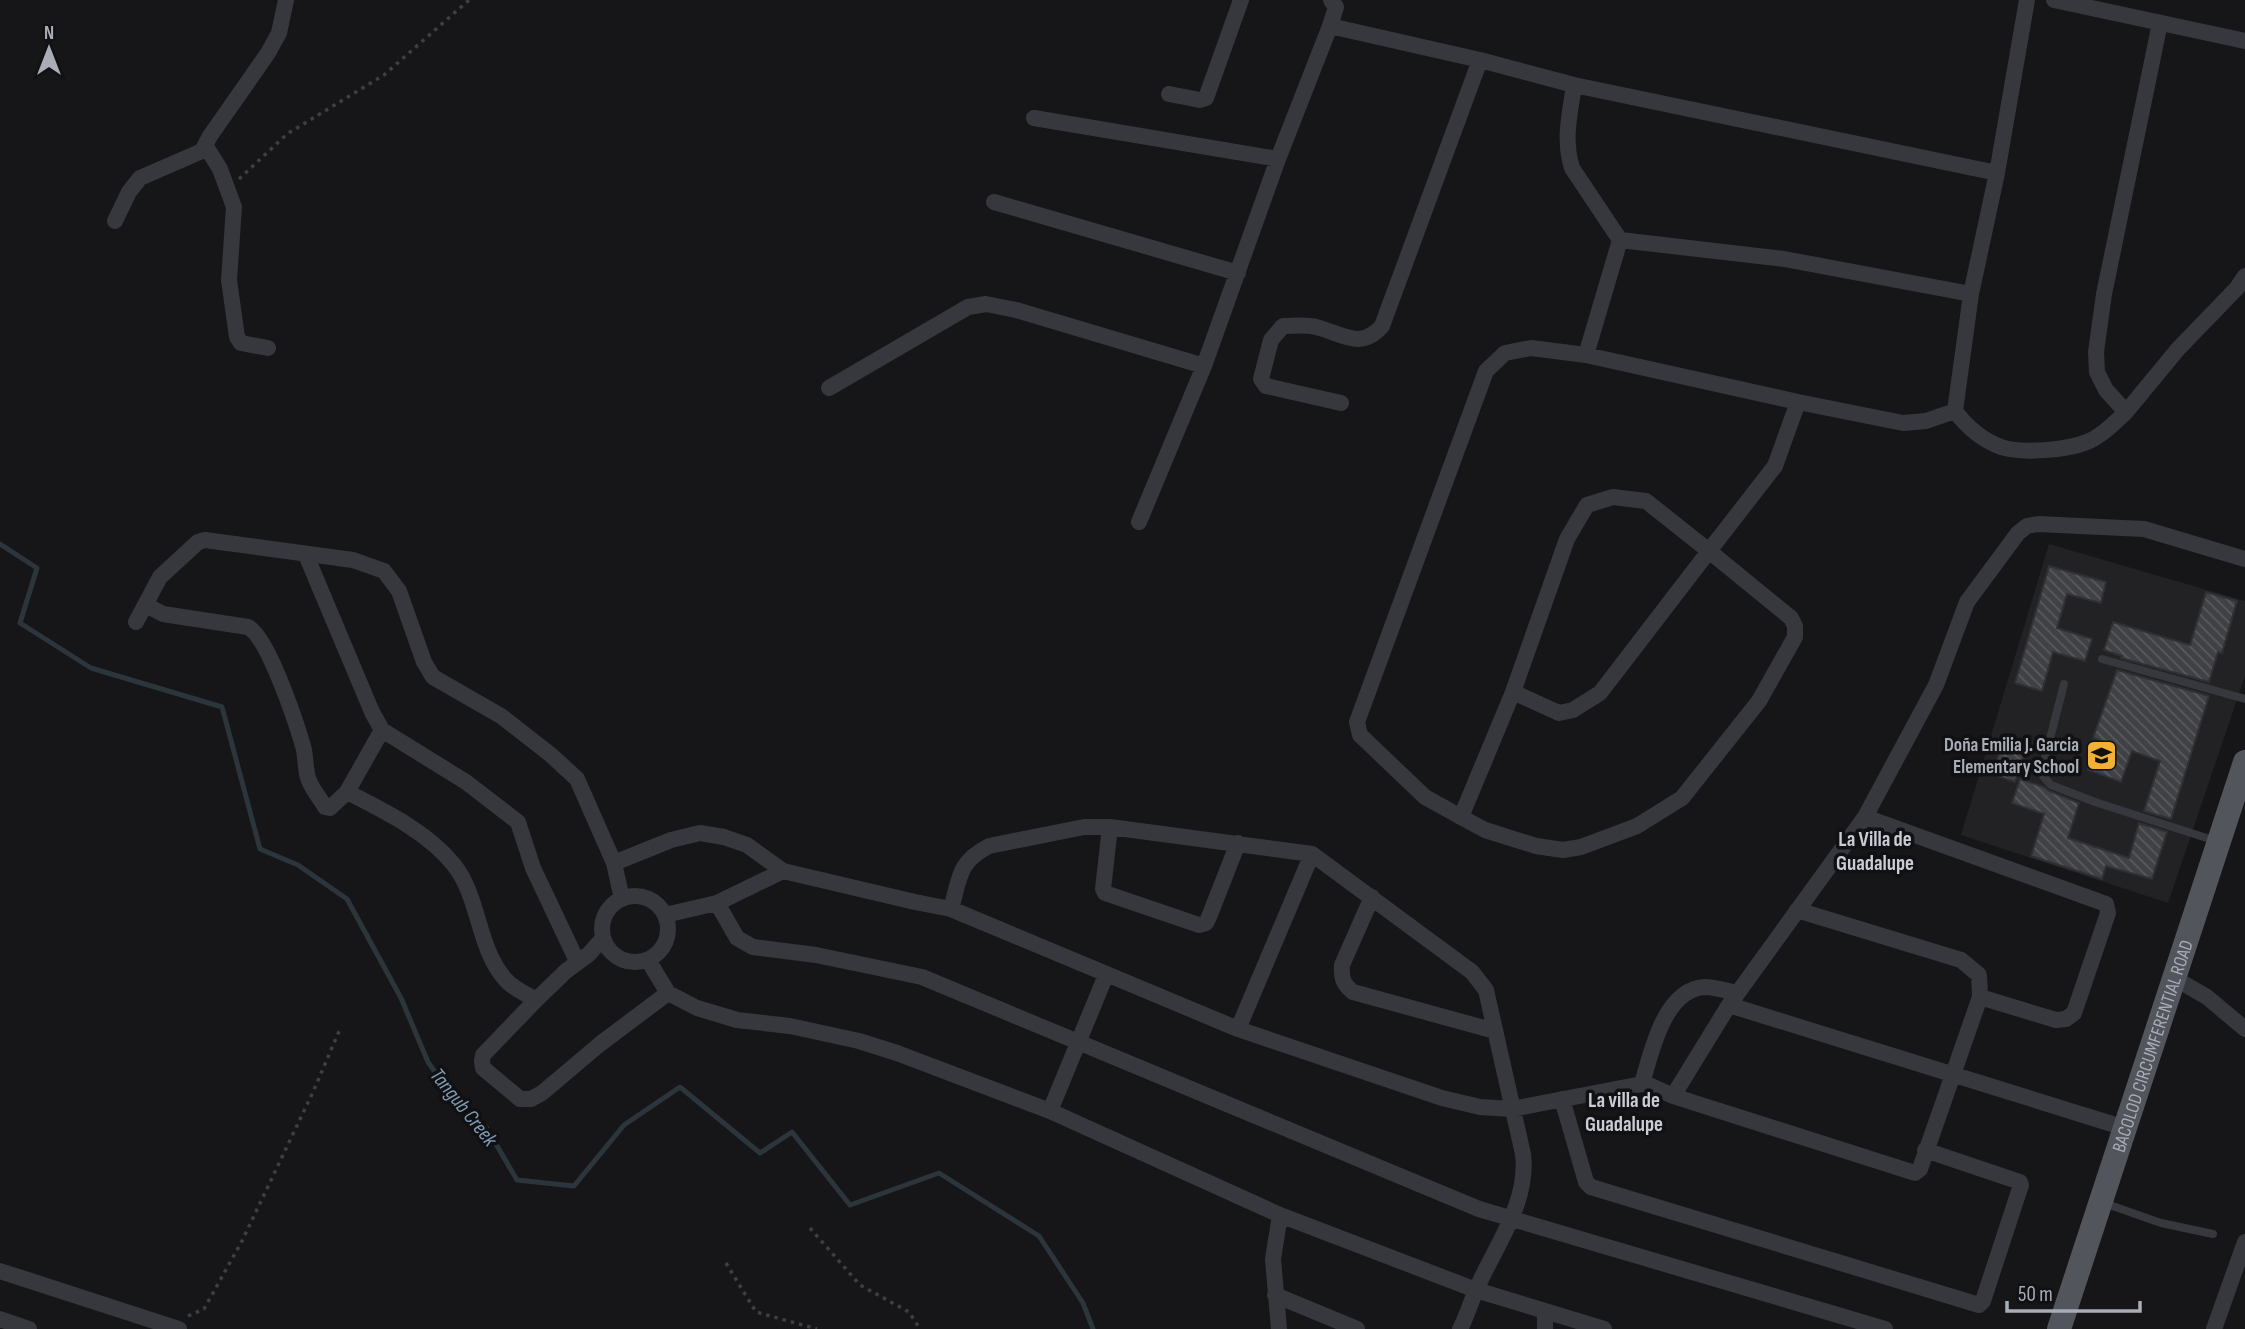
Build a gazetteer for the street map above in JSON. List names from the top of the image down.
{
  "streets": {
    "main road": ["BACOLOD CIRCUMFERENTIAL ROAD"]
  },
  "districts": ["La Villa de Guadalupe", "La villa de Guadalupe"],
  "water": ["Tangub Creek"],
  "places": {
    "school or university": ["Doña Emilia J. Garcia Elementary School"]
  },
  "scale_bar": "50 m",
  "north": "top"
}
